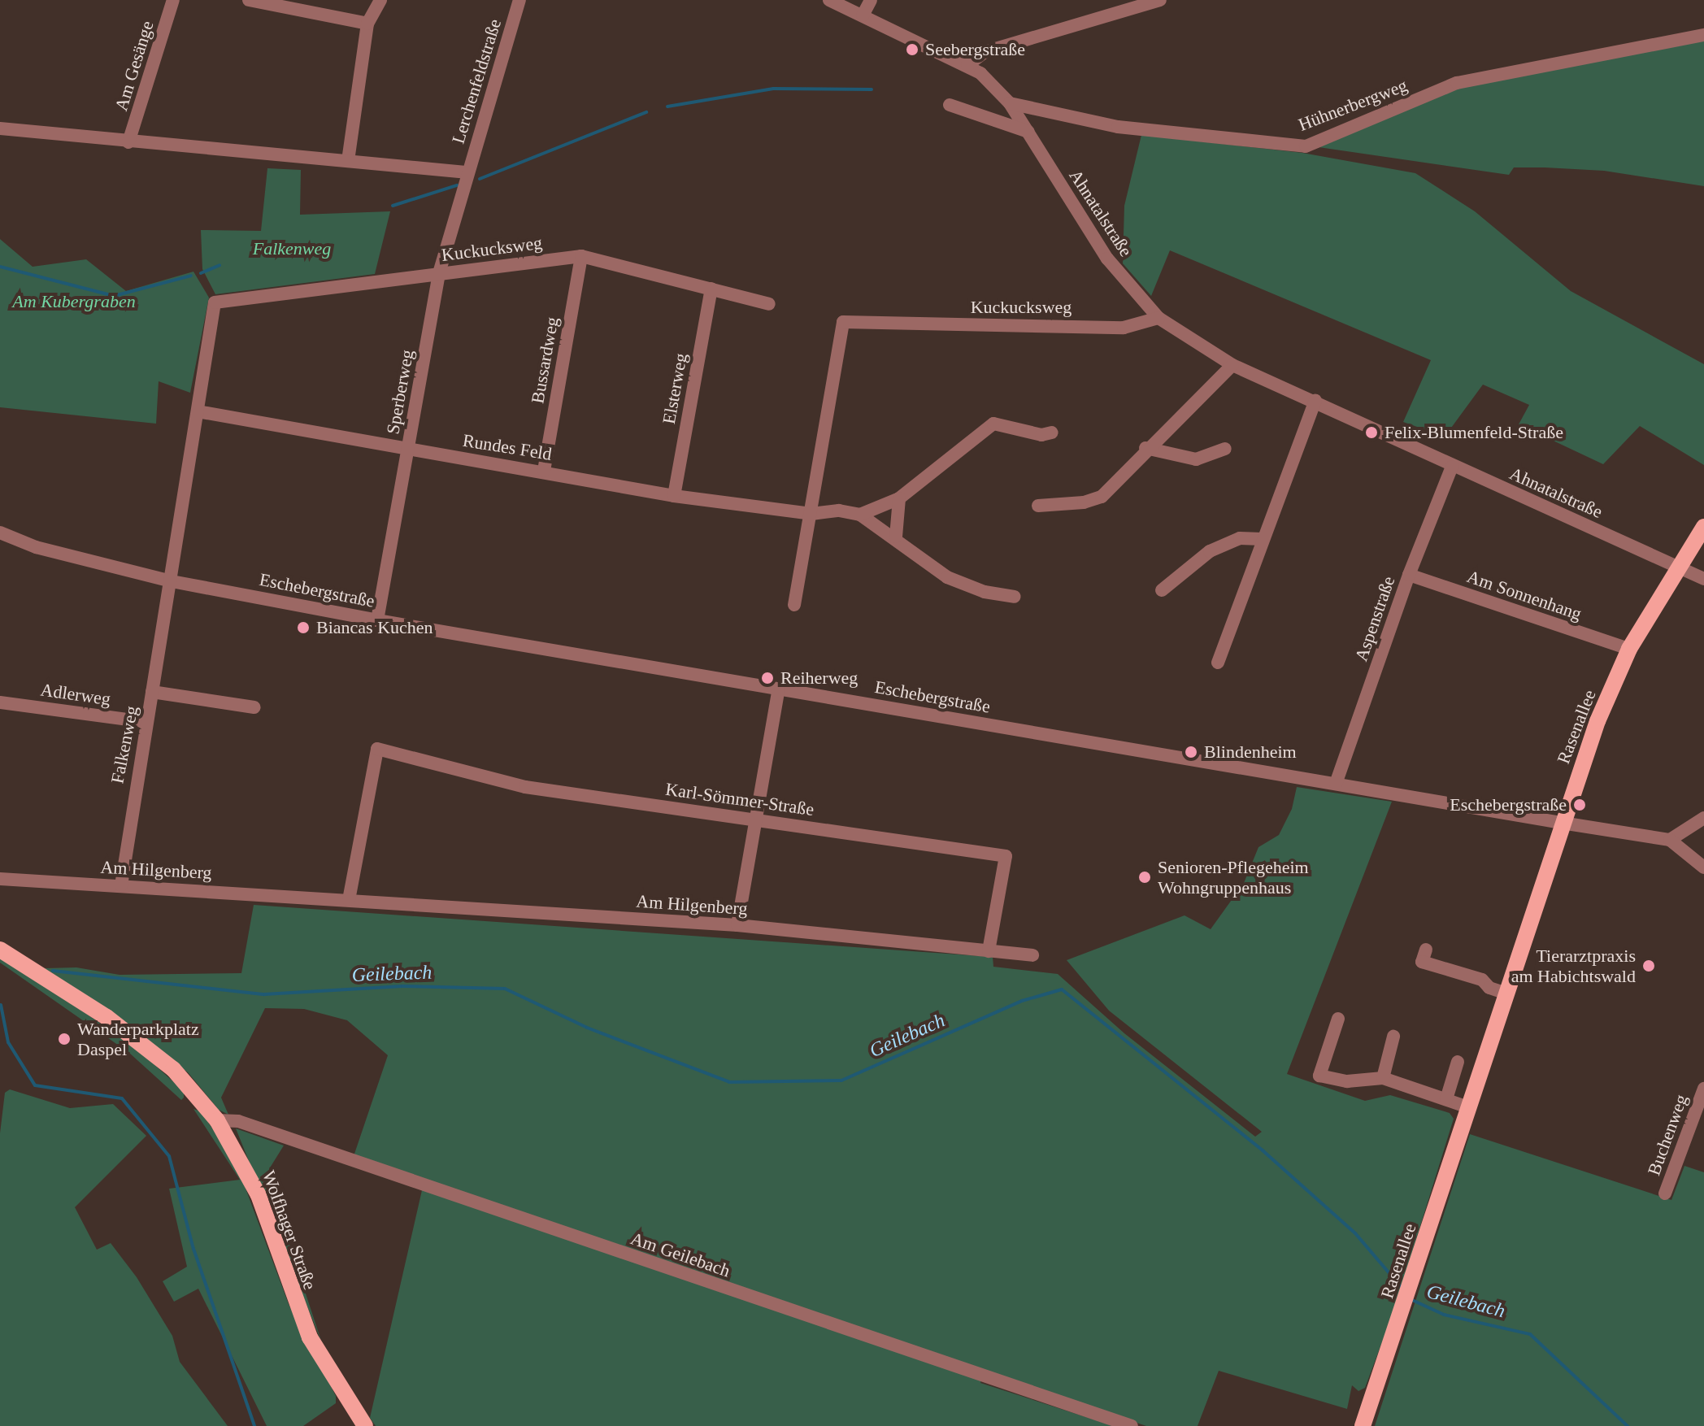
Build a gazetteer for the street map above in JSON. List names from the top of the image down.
{
  "streets": {
    "main road": ["Rasenallee", "Wolfhager Straße"],
    "street": [
      "Am Gesänge",
      "Lerchenfeldstraße",
      "Hühnerbergweg",
      "Ahnatalstraße",
      "Kuckucksweg",
      "Bussardweg",
      "Elsterweg",
      "Sperberweg",
      "Rundes Feld",
      "Eschebergstraße",
      "Am Sonnenhang",
      "Aspenstraße",
      "Adlerweg",
      "Falkenweg",
      "Karl-Sömmer-Straße",
      "Am Hilgenberg",
      "Buchenweg",
      "Am Geilebach"
    ]
  },
  "crossings": [
    ["Lerchenfeldstraße", "Sperberweg"],
    ["Hühnerbergweg", "Ahnatalstraße"],
    ["Ahnatalstraße", "Kuckucksweg"],
    ["Ahnatalstraße", "Aspenstraße"],
    ["Ahnatalstraße", "Rasenallee"],
    ["Kuckucksweg", "Bussardweg"],
    ["Kuckucksweg", "Elsterweg"],
    ["Kuckucksweg", "Sperberweg"],
    ["Kuckucksweg", "Rundes Feld"],
    ["Kuckucksweg", "Falkenweg"],
    ["Bussardweg", "Rundes Feld"],
    ["Elsterweg", "Rundes Feld"],
    ["Sperberweg", "Rundes Feld"],
    ["Sperberweg", "Eschebergstraße"],
    ["Rundes Feld", "Falkenweg"],
    ["Eschebergstraße", "Aspenstraße"],
    ["Eschebergstraße", "Rasenallee"],
    ["Eschebergstraße", "Falkenweg"],
    ["Am Sonnenhang", "Aspenstraße"],
    ["Am Sonnenhang", "Rasenallee"],
    ["Adlerweg", "Falkenweg"],
    ["Falkenweg", "Am Hilgenberg"],
    ["Karl-Sömmer-Straße", "Am Hilgenberg"],
    ["Wolfhager Straße", "Am Geilebach"]
  ],
  "water": ["Geilebach"],
  "parks": ["Falkenweg", "Am Kubergraben"],
  "places": [
    "Seebergstraße",
    "Felix-Blumenfeld-Straße",
    "Biancas Kuchen",
    "Reiherweg",
    "Blindenheim",
    "Eschebergstraße",
    "Senioren-Pflegeheim Wohngruppenhaus",
    "Tierarztpraxis am Habichtswald",
    "Wanderparkplatz Daspel"
  ]
}
